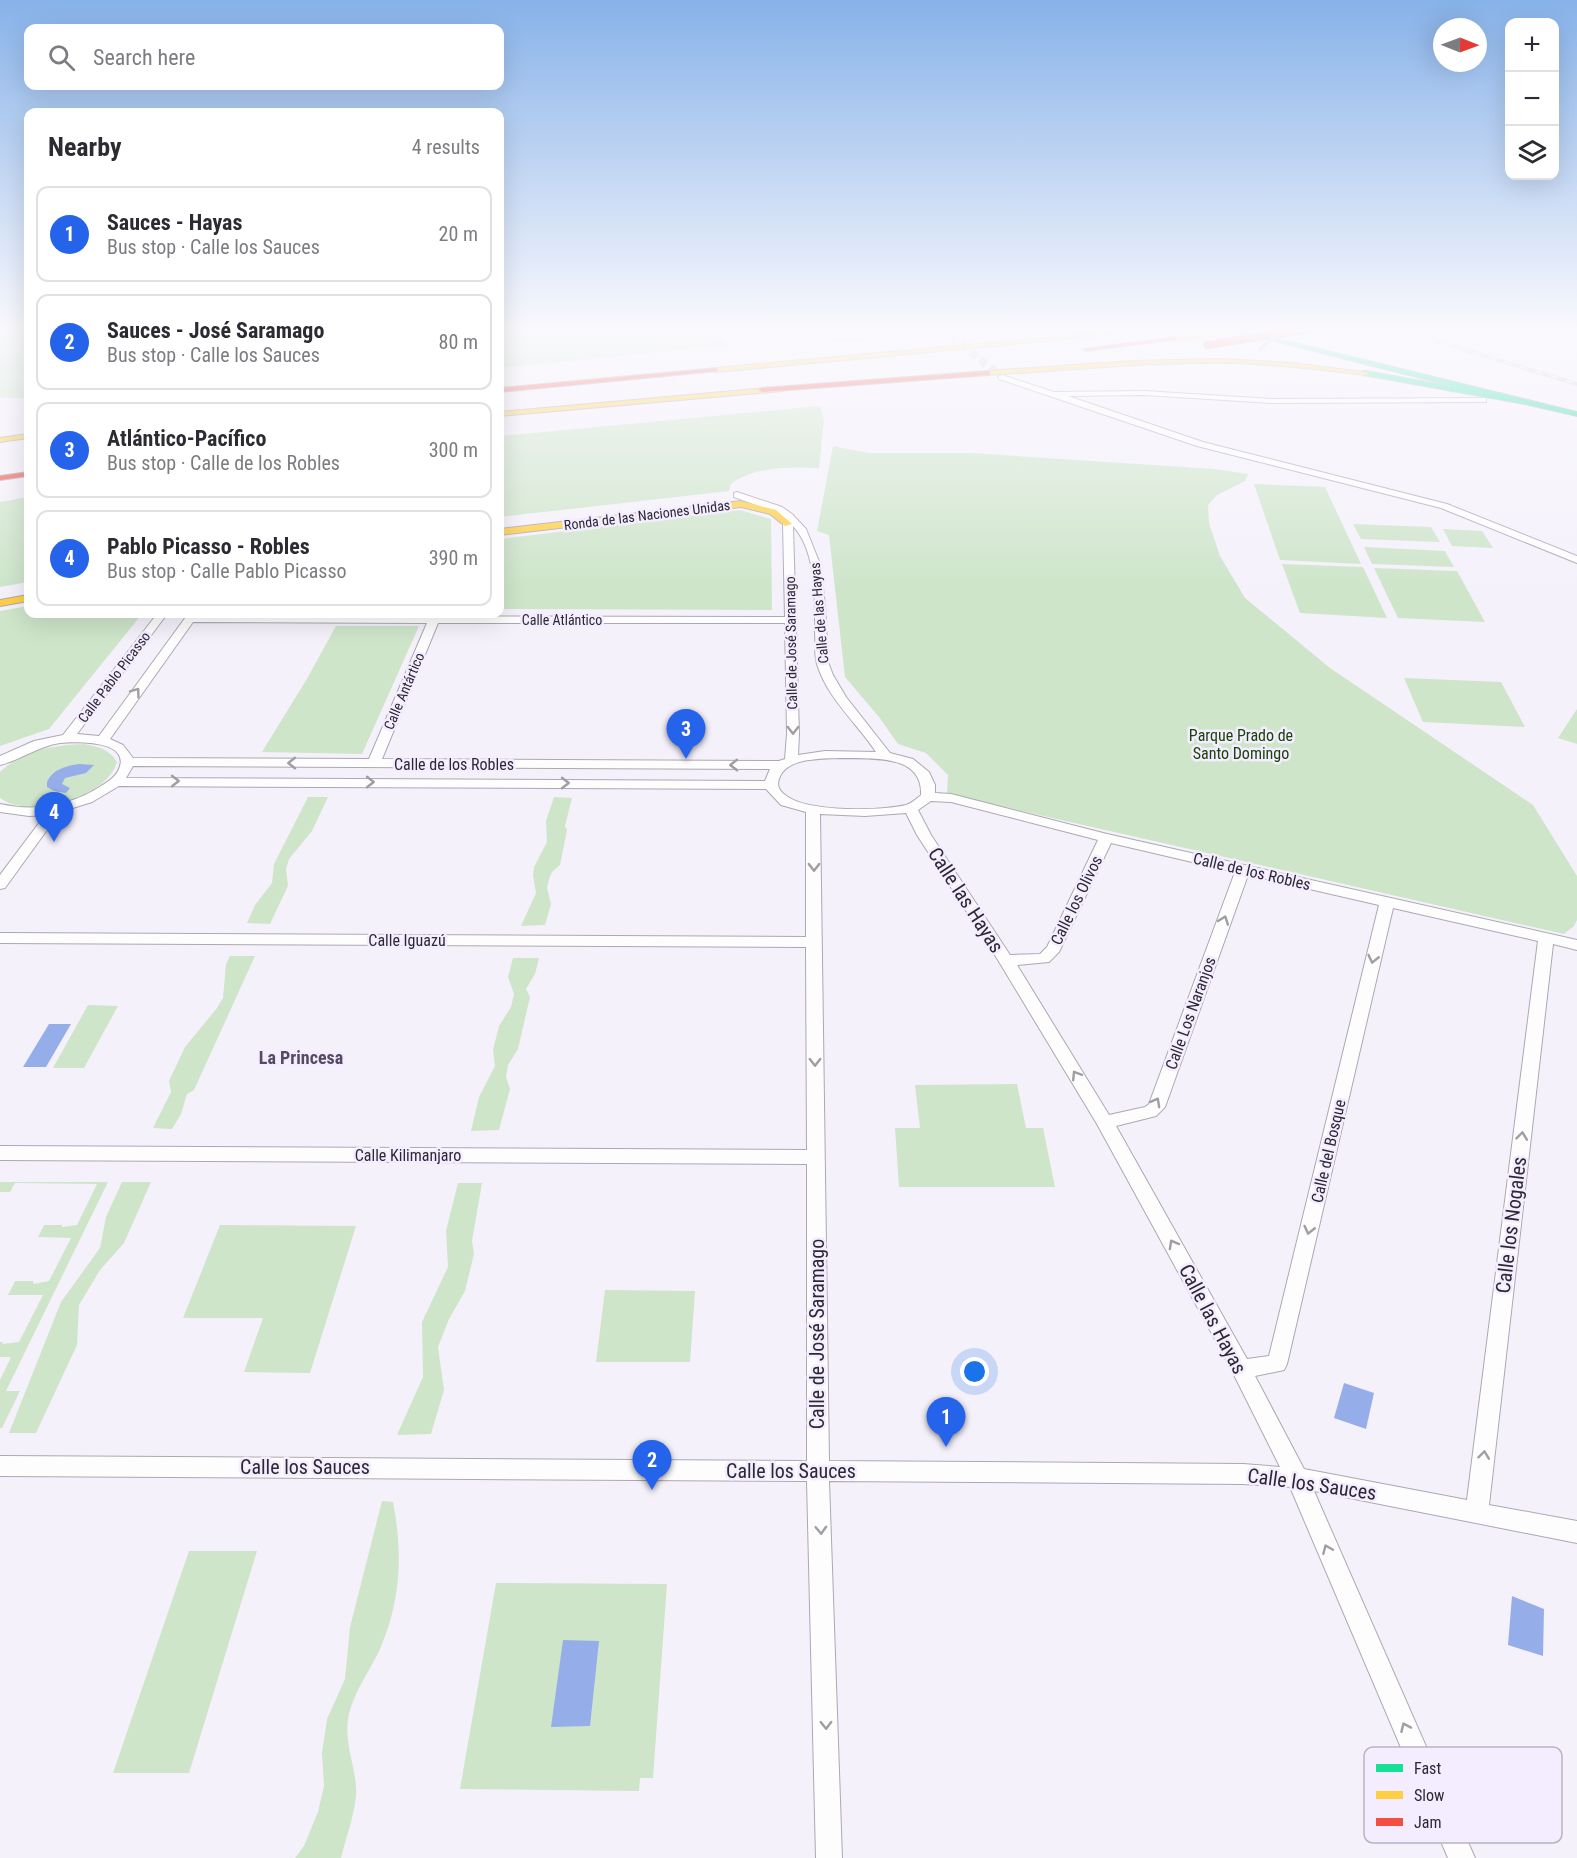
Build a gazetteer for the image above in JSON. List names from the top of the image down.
{
  "streets": {
    "main road": ["Ronda de las Naciones Unidas"],
    "street": [
      "Calle de las Hayas",
      "Calle Atlántico",
      "Calle de José Saramago",
      "Calle Pablo Picasso",
      "Calle Antártico",
      "Calle de los Robles",
      "Calle las Hayas",
      "Calle los Olivos",
      "Calle Iguazú",
      "Calle Los Naranjos",
      "Calle del Bosque",
      "Calle Kilimanjaro",
      "Calle los Nogales",
      "Calle los Sauces"
    ]
  },
  "crossings": [
    ["Ronda de las Naciones Unidas", "Calle de las Hayas"],
    ["Ronda de las Naciones Unidas", "Calle de José Saramago"],
    ["Calle de las Hayas", "Calle de los Robles"],
    ["Calle Atlántico", "Calle de José Saramago"],
    ["Calle Atlántico", "Calle Antártico"],
    ["Calle de José Saramago", "Calle de los Robles"],
    ["Calle de José Saramago", "Calle Iguazú"],
    ["Calle de José Saramago", "Calle Kilimanjaro"],
    ["Calle de José Saramago", "Calle los Sauces"],
    ["Calle Antártico", "Calle de los Robles"],
    ["Calle de los Robles", "Calle los Olivos"],
    ["Calle de los Robles", "Calle Los Naranjos"],
    ["Calle de los Robles", "Calle del Bosque"],
    ["Calle de los Robles", "Calle los Nogales"],
    ["Calle las Hayas", "Calle los Olivos"],
    ["Calle las Hayas", "Calle Los Naranjos"],
    ["Calle las Hayas", "Calle del Bosque"],
    ["Calle las Hayas", "Calle los Sauces"],
    ["Calle los Nogales", "Calle los Sauces"]
  ],
  "one_way": [
    "Calle de José Saramago",
    "Calle las Hayas",
    "Calle Los Naranjos",
    "Calle del Bosque",
    "Calle los Nogales"
  ],
  "districts": ["La Princesa"],
  "parks": ["Parque Prado de Santo Domingo"],
  "legend": ["Fast", "Slow", "Jam"],
  "north": "right",
  "page": {
    "map_buttons": ["+", "−"],
    "search": "Search here",
    "heading": ["Nearby", "4 results"],
    "list": [
      {
        "mark": "1",
        "name": "Sauces - Hayas",
        "note": "Bus stop · Calle los Sauces",
        "value": "20 m"
      },
      {
        "mark": "2",
        "name": "Sauces - José Saramago",
        "note": "Bus stop · Calle los Sauces",
        "value": "80 m"
      },
      {
        "mark": "3",
        "name": "Atlántico-Pacífico",
        "note": "Bus stop · Calle de los Robles",
        "value": "300 m"
      },
      {
        "mark": "4",
        "name": "Pablo Picasso - Robles",
        "note": "Bus stop · Calle Pablo Picasso",
        "value": "390 m"
      }
    ],
    "pins": [
      "3",
      "4",
      "1",
      "2"
    ]
  }
}
